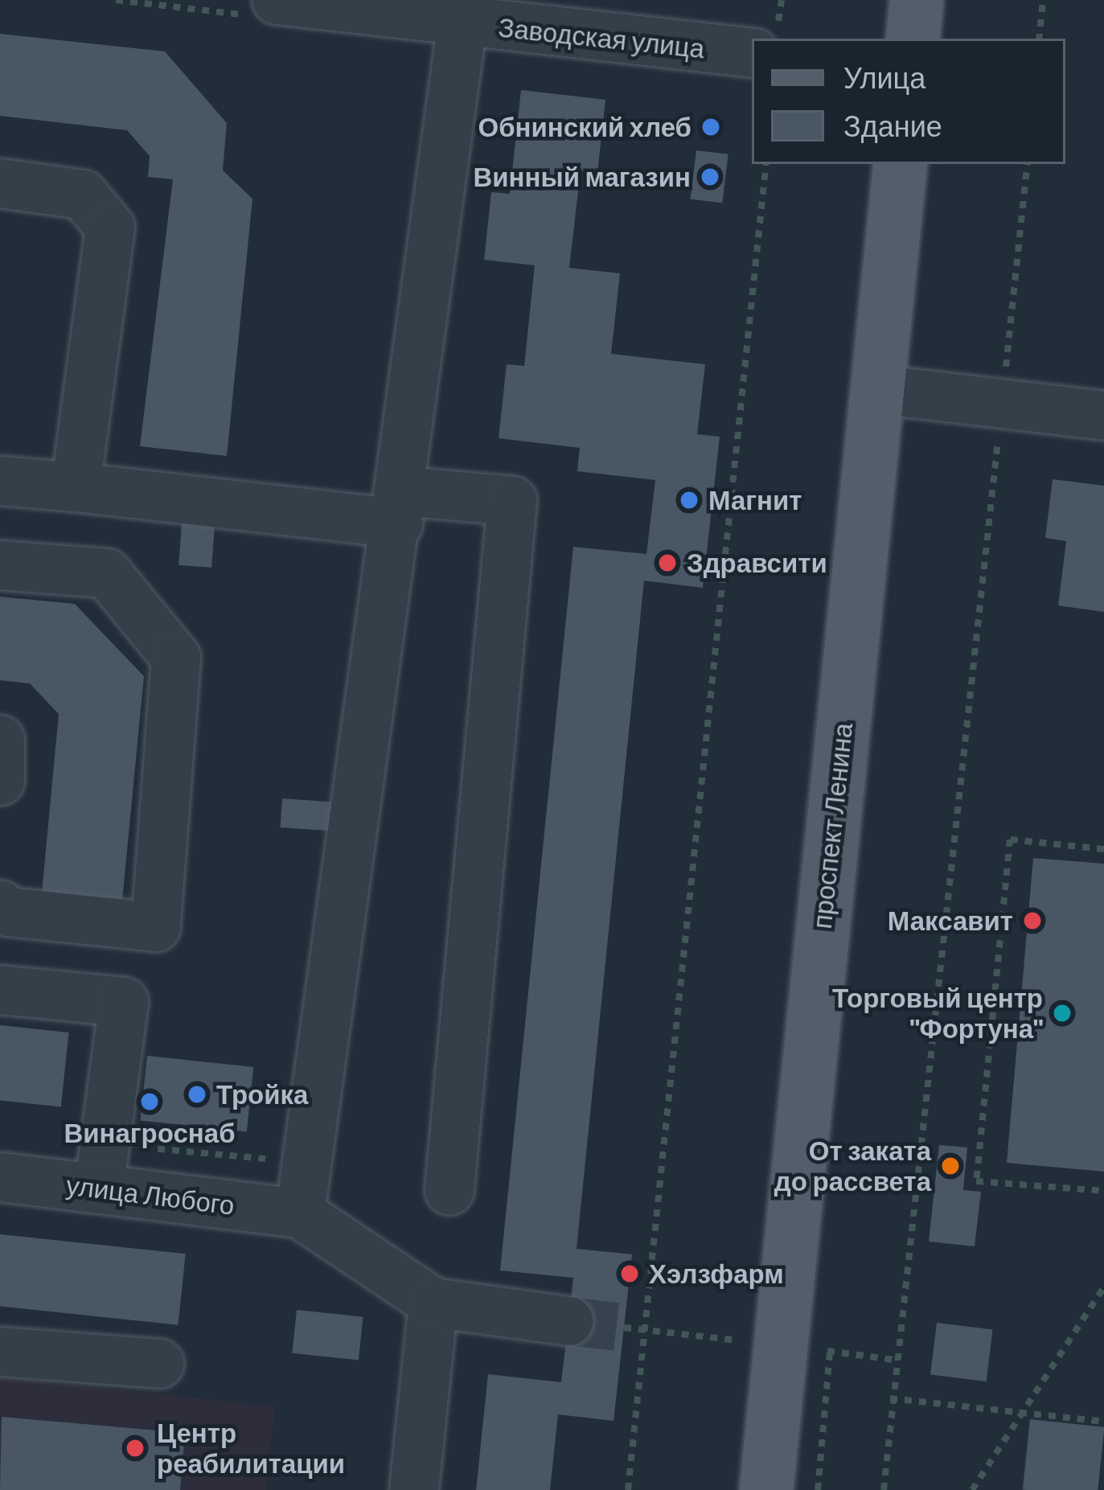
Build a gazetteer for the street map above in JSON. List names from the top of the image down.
{
  "streets": {
    "main road": ["проспект Ленина"],
    "street": ["Заводская улица", "улица Любого"]
  },
  "places": [
    "Обнинский хлеб",
    "Винный магазин",
    "Магнит",
    "Здравсити",
    "Максавит",
    "Торговый центр \"Фортуна\"",
    "Тройка",
    "Винагроснаб",
    "От заката до рассвета",
    "Хэлзфарм",
    "Центр реабилитации"
  ],
  "legend": ["Улица", "Здание"]
}
